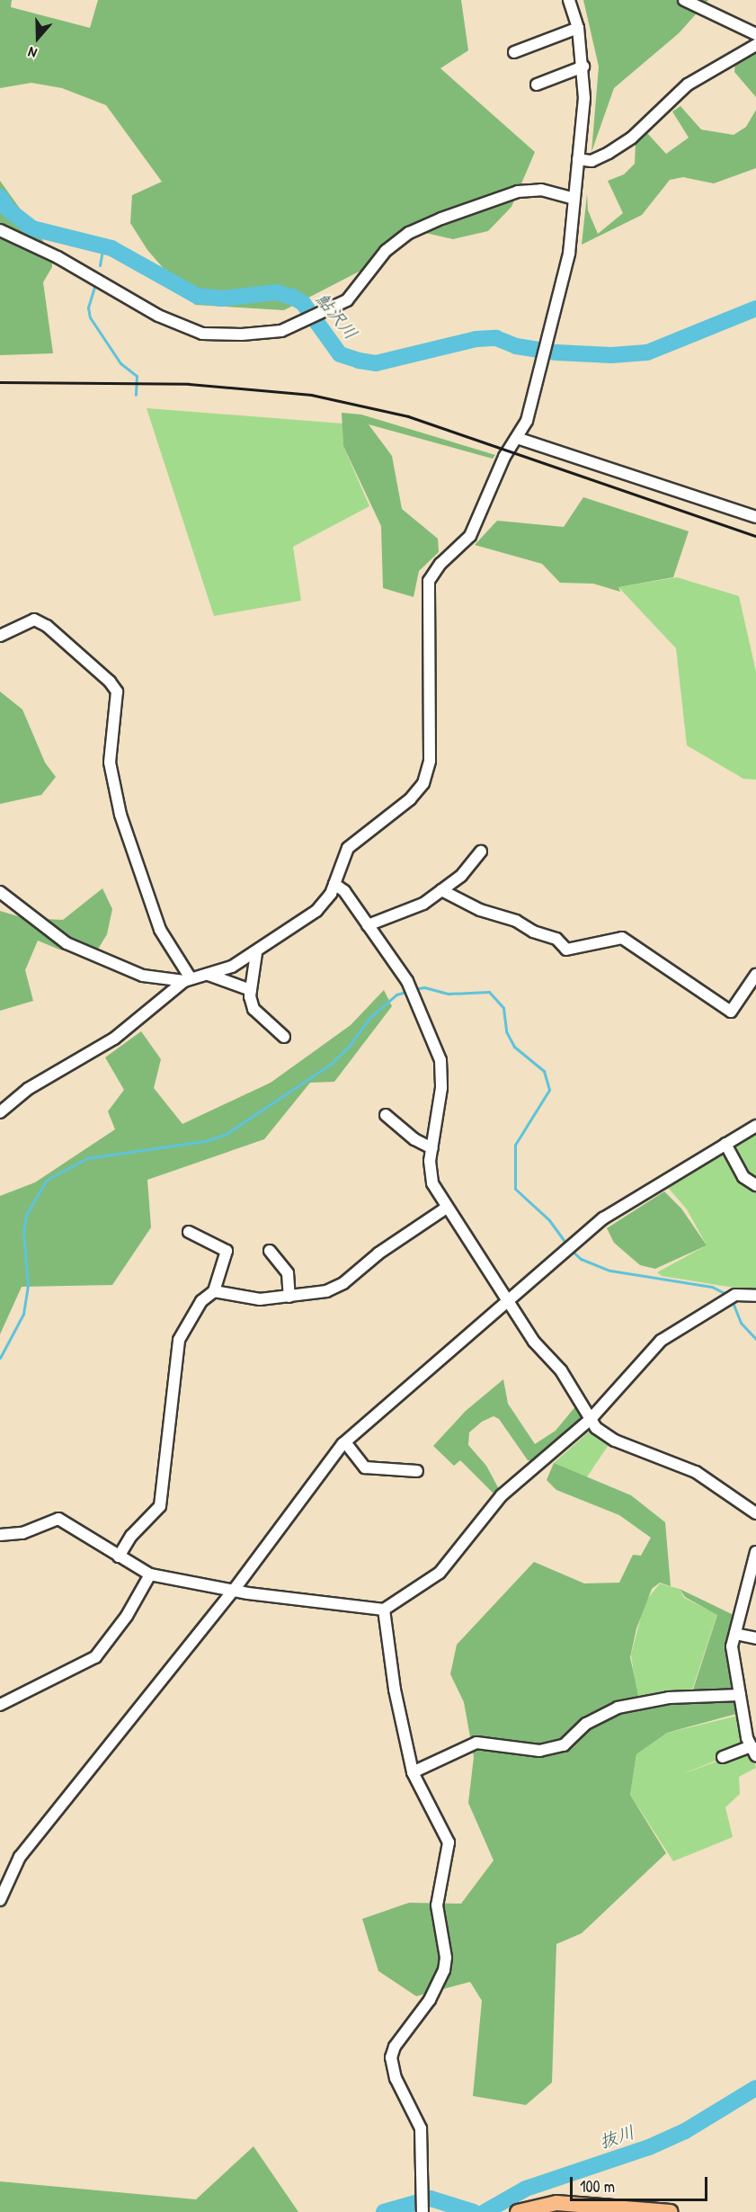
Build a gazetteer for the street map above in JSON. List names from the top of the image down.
{
  "water": ["鮎沢川", "抜川"],
  "scale_bar": "100 m",
  "north": "bottom"
}
